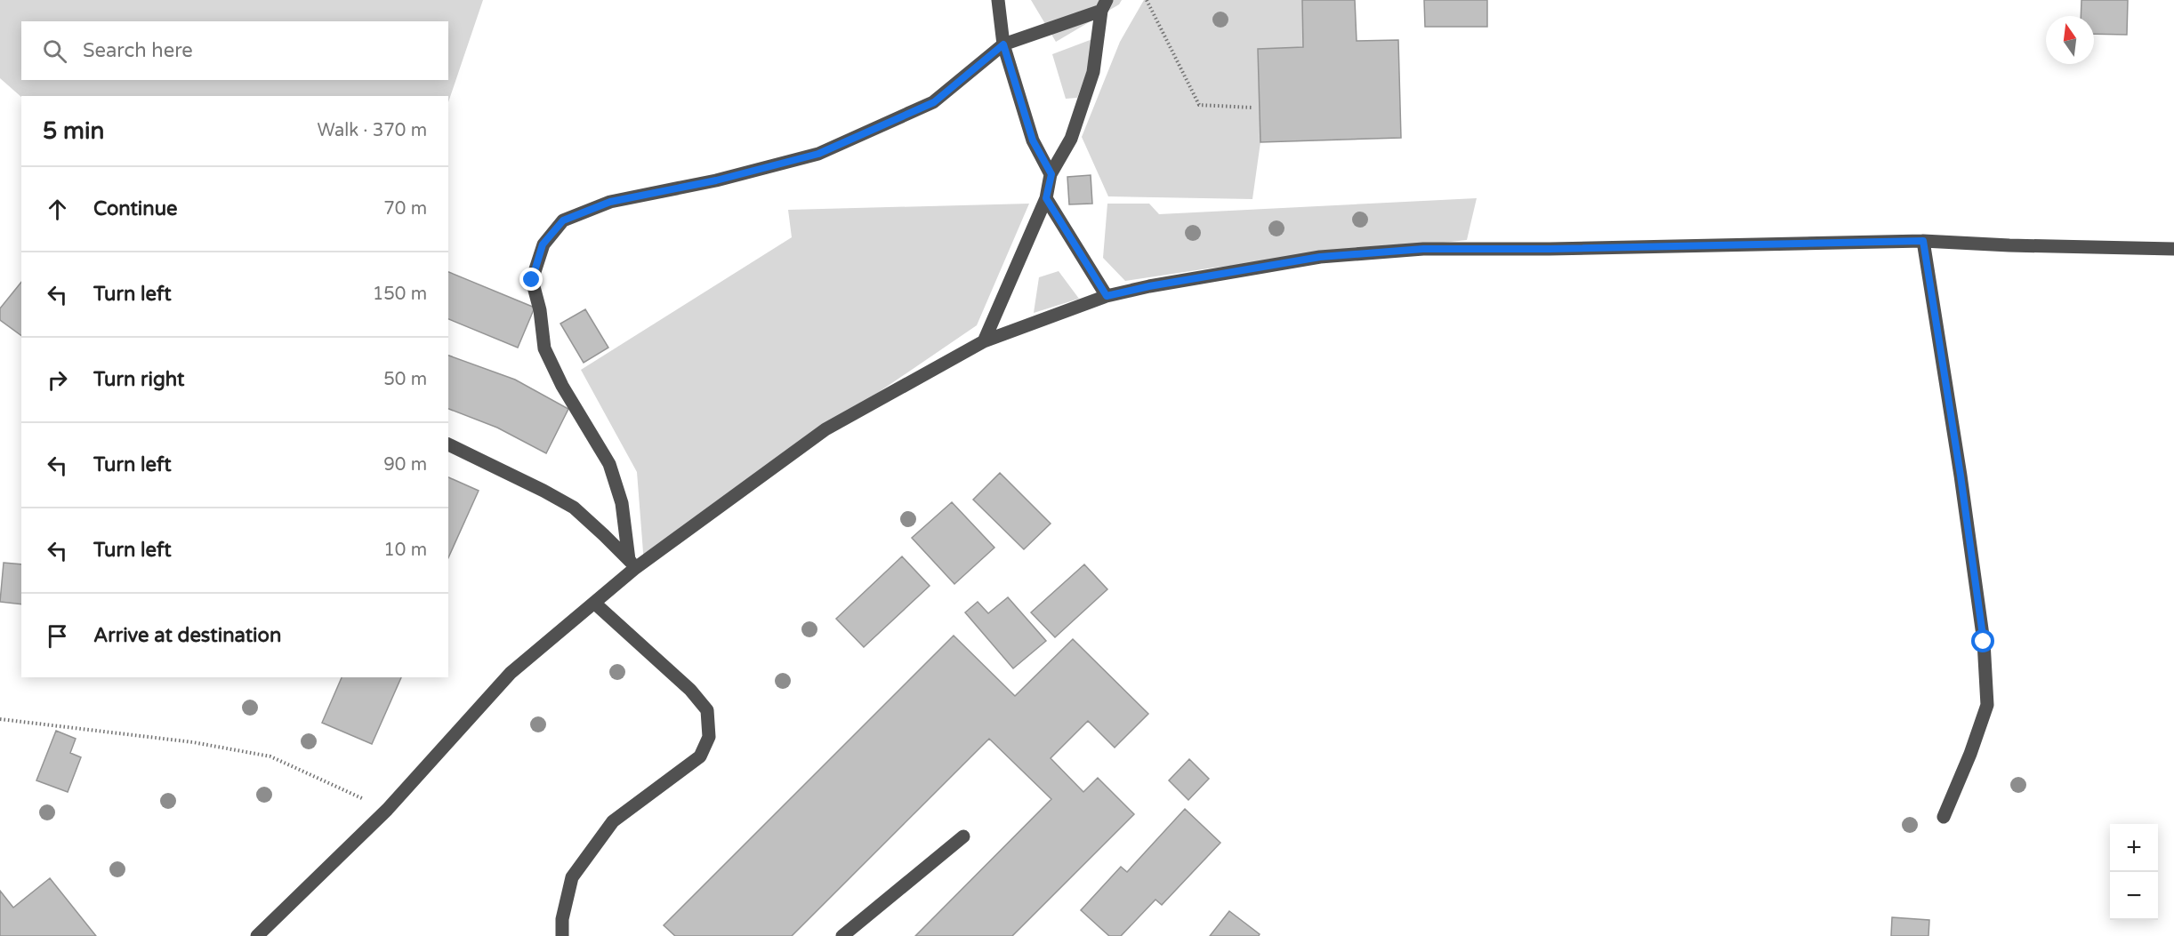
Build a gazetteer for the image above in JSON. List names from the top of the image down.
{
  "north": "top",
  "page": {
    "search": "Search here",
    "heading": ["5 min", "Walk · 370 m"],
    "list": [
      ["Continue", "70 m"],
      ["Turn left", "150 m"],
      ["Turn right", "50 m"],
      ["Turn left", "90 m"],
      ["Turn left", "10 m"],
      "Arrive at destination"
    ],
    "map_buttons": ["+", "−"]
  }
}
